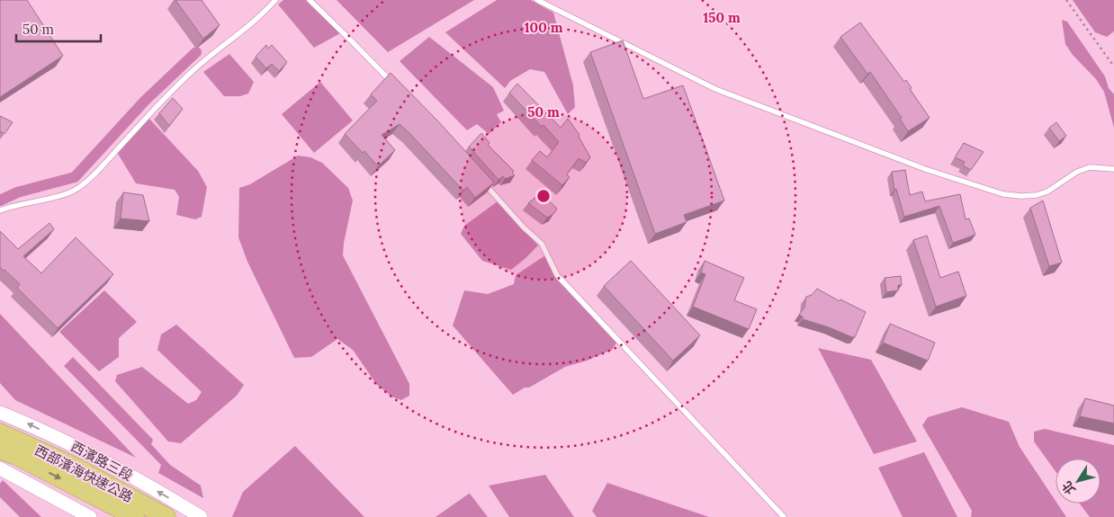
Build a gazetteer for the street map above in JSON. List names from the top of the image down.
{
  "streets": {
    "highway": ["西部濱海快速公路"],
    "street": ["西濱路三段"]
  },
  "scale_bar": "50 m",
  "north": "bottom left",
  "rings": ["150 m", "100 m", "50 m"]
}
